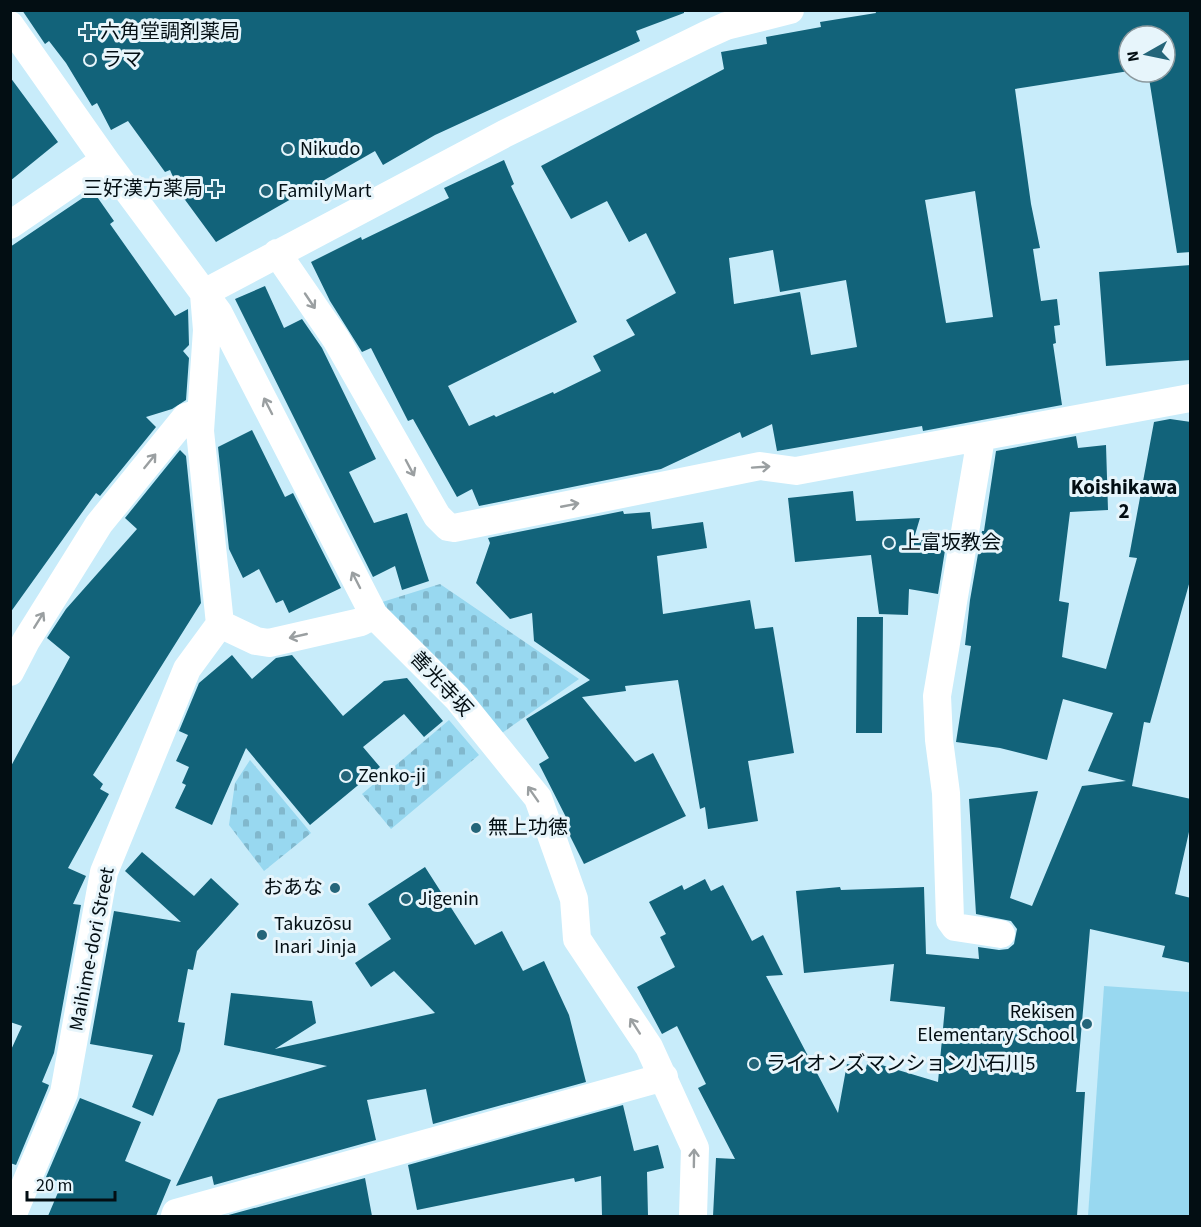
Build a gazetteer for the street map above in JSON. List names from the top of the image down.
{
  "streets": {
    "street": ["善光寺坂", "Maihime-dori Street"]
  },
  "one_way": ["善光寺坂"],
  "districts": ["Koishikawa 2"],
  "places": {
    "health": ["六角堂調剤薬局", "三好漢方薬局"],
    "other": [
      "ラマ",
      "Nikudo",
      "FamilyMart",
      "上富坂教会",
      "Zenko-ji",
      "無上功徳",
      "おあな",
      "Jigenin",
      "Takuzōsu Inari Jinja",
      "Rekisen Elementary School",
      "ライオンズマンション小石川5"
    ]
  },
  "scale_bar": "20 m",
  "north": "left"
}
